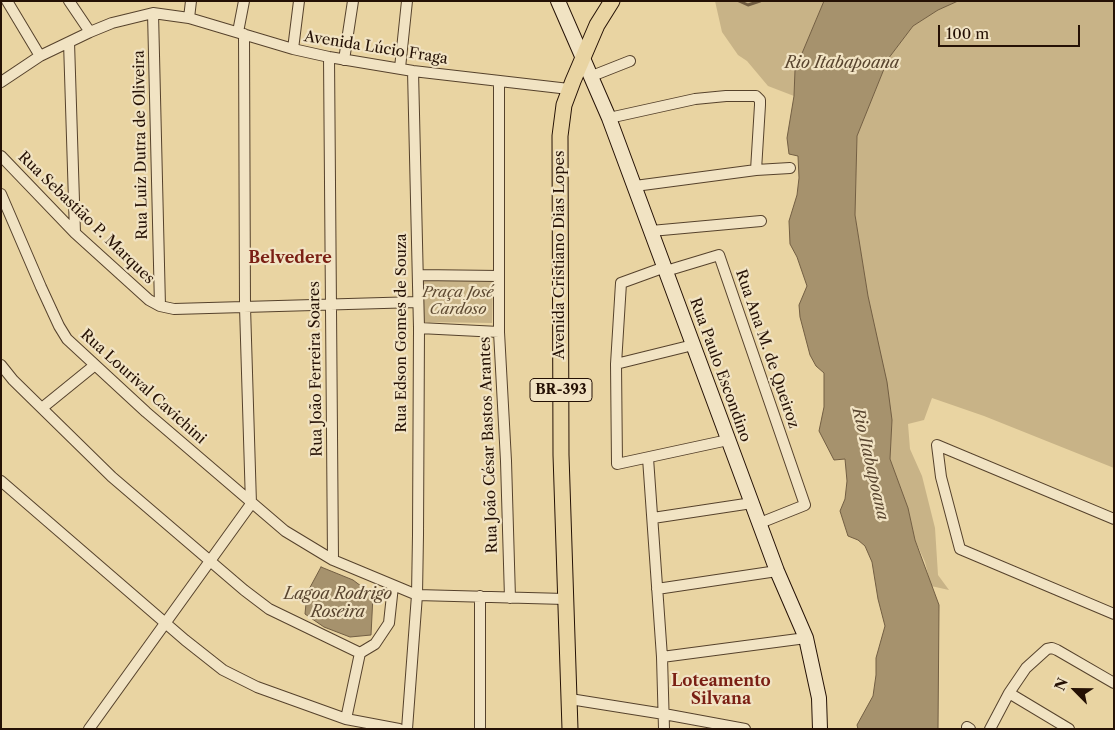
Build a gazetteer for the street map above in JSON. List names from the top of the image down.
{
  "streets": {
    "main road": ["Avenida Cristiano Dias Lopes", "Rua Paulo Escondino", "BR-393"],
    "street": [
      "Avenida Lúcio Fraga",
      "Rua Luiz Dutra de Oliveira",
      "Rua Sebastião P. Marques",
      "Rua Edson Gomes de Souza",
      "Rua Ana M. de Queiroz",
      "Rua João Ferreira Soares",
      "Rua Lourival Cavichini",
      "Rua João César Bastos Arantes"
    ]
  },
  "crossings": [
    ["Avenida Lúcio Fraga", "Rua Luiz Dutra de Oliveira"],
    ["Avenida Lúcio Fraga", "Avenida Cristiano Dias Lopes"],
    ["Avenida Lúcio Fraga", "Rua Edson Gomes de Souza"],
    ["Avenida Lúcio Fraga", "Rua João Ferreira Soares"],
    ["Avenida Lúcio Fraga", "Rua João César Bastos Arantes"],
    ["Rua Luiz Dutra de Oliveira", "Rua Sebastião P. Marques"],
    ["Rua Sebastião P. Marques", "Rua Edson Gomes de Souza"],
    ["Rua Sebastião P. Marques", "Rua João Ferreira Soares"],
    ["Avenida Cristiano Dias Lopes", "Rua Paulo Escondino"],
    ["Rua Edson Gomes de Souza", "Rua Lourival Cavichini"],
    ["Rua Ana M. de Queiroz", "Rua Paulo Escondino"],
    ["Rua João Ferreira Soares", "Rua Lourival Cavichini"]
  ],
  "districts": ["Belvedere", "Loteamento Silvana"],
  "water": ["Rio Itabapoana", "Lagoa Rodrigo Roseira"],
  "parks": ["Praça José Cardoso"],
  "scale_bar": "100 m",
  "north": "top left"
}
